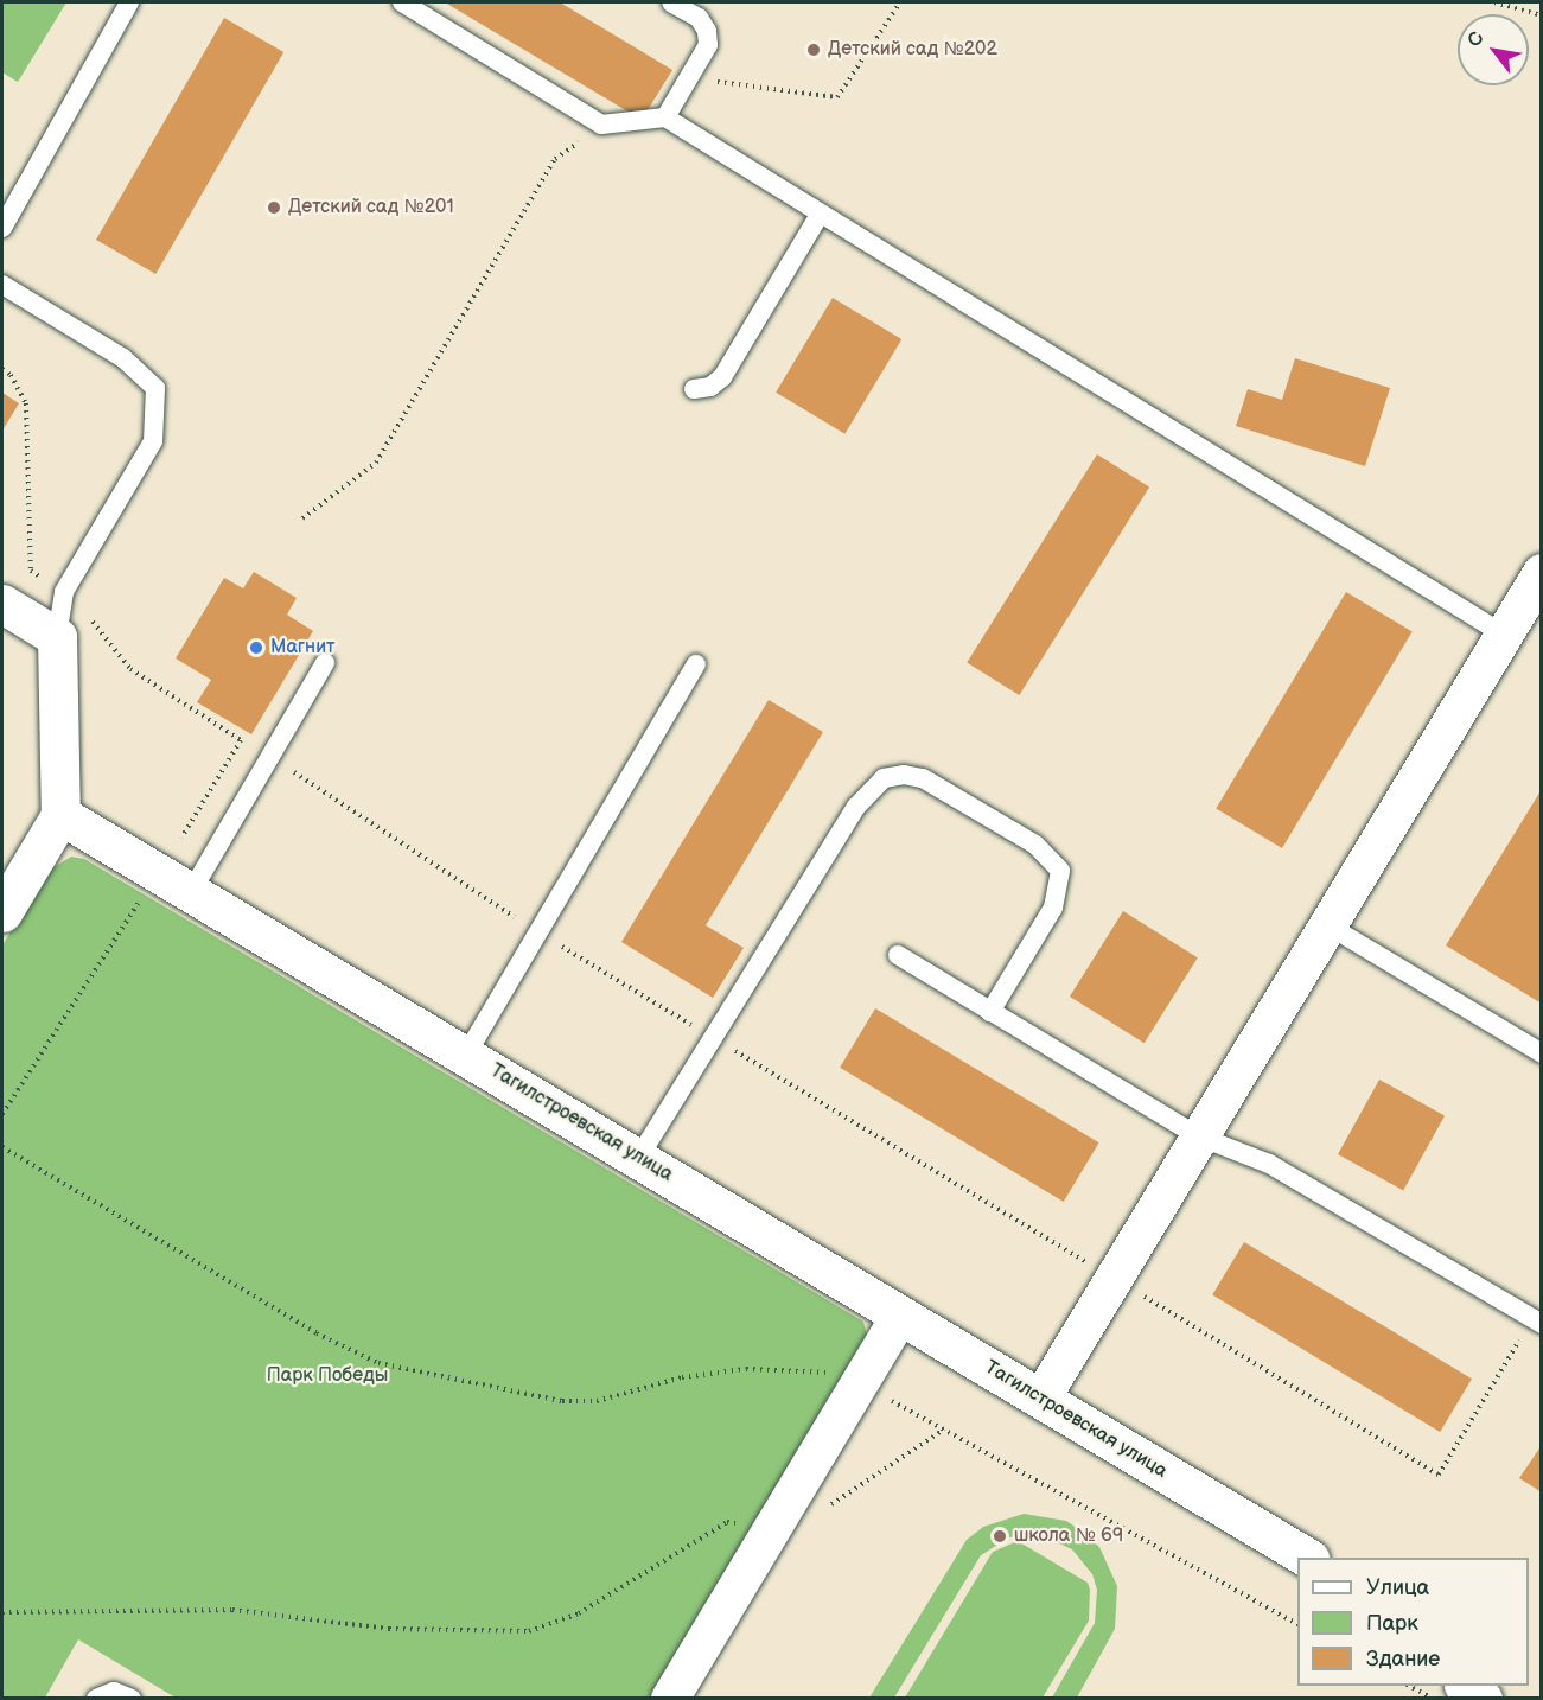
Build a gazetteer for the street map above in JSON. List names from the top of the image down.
{
  "streets": {
    "street": ["Тагилстроевская улица"]
  },
  "parks": ["Парк Победы"],
  "places": [
    "Детский сад №202",
    "Детский сад №201",
    "Магнит",
    "школа № 69"
  ],
  "legend": ["Улица", "Парк", "Здание"],
  "north": "top left"
}
